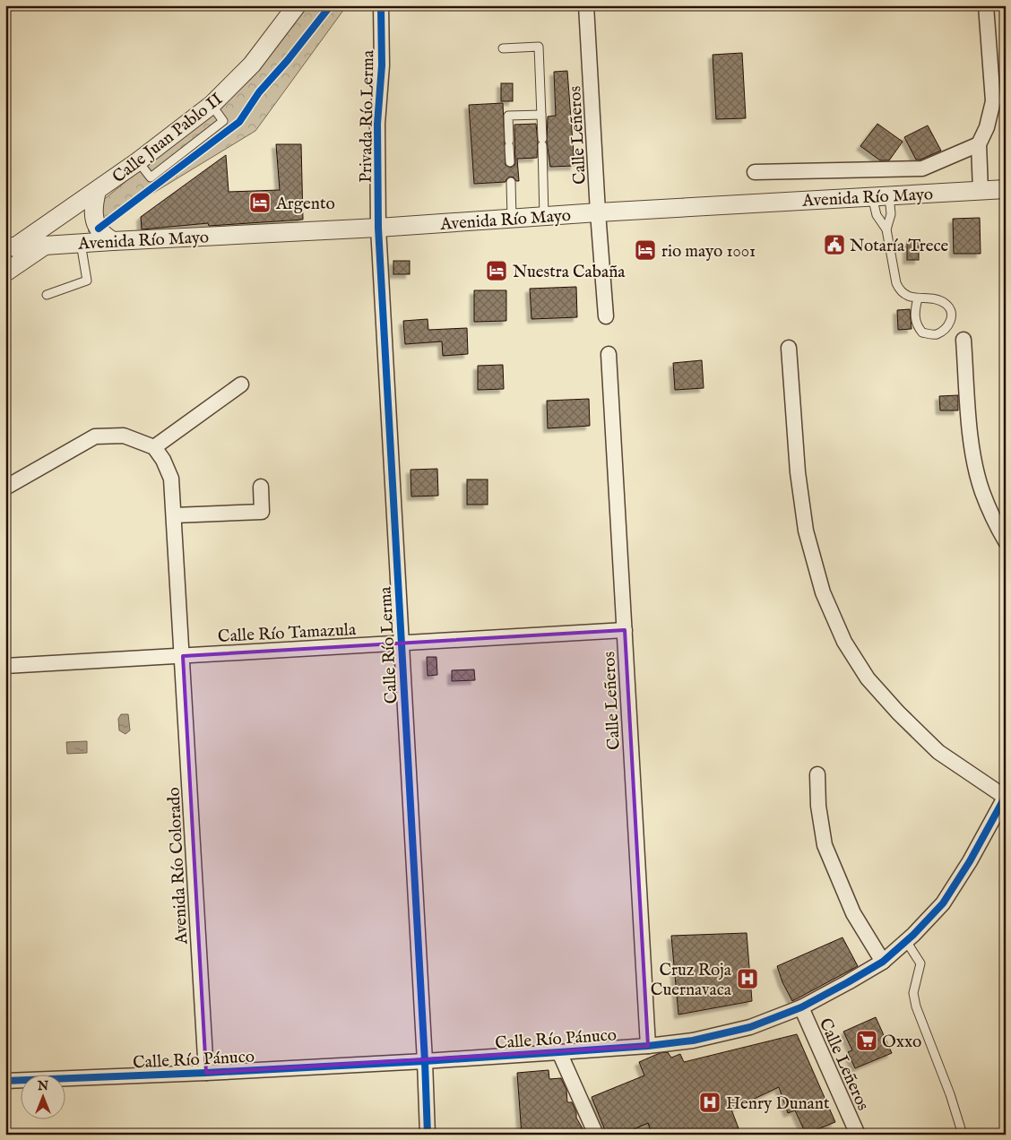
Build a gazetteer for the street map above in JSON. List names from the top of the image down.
{
  "streets": {
    "street": [
      "Privada Río Lerma",
      "Calle Leñeros",
      "Calle Juan Pablo II",
      "Avenida Río Mayo",
      "Calle Río Tamazula",
      "Calle Río Lerma",
      "Avenida Río Colorado",
      "Calle Río Pánuco"
    ]
  },
  "crossings": [
    ["Privada Río Lerma", "Avenida Río Mayo"],
    ["Privada Río Lerma", "Calle Río Lerma"],
    ["Calle Leñeros", "Avenida Río Mayo"],
    ["Calle Leñeros", "Calle Río Tamazula"],
    ["Calle Leñeros", "Calle Río Pánuco"],
    ["Calle Juan Pablo II", "Avenida Río Mayo"],
    ["Avenida Río Mayo", "Calle Río Lerma"],
    ["Calle Río Tamazula", "Calle Río Lerma"],
    ["Calle Río Tamazula", "Avenida Río Colorado"],
    ["Calle Río Lerma", "Calle Río Pánuco"],
    ["Avenida Río Colorado", "Calle Río Pánuco"]
  ],
  "places": {
    "hotel": ["Argento", "rio mayo 1001", "Nuestra Cabaña"],
    "public building": ["Notaría Trece"],
    "hospital": ["Cruz Roja Cuernavaca", "Henry Dunant"],
    "supermarket": ["Oxxo"]
  },
  "north": "top"
}
